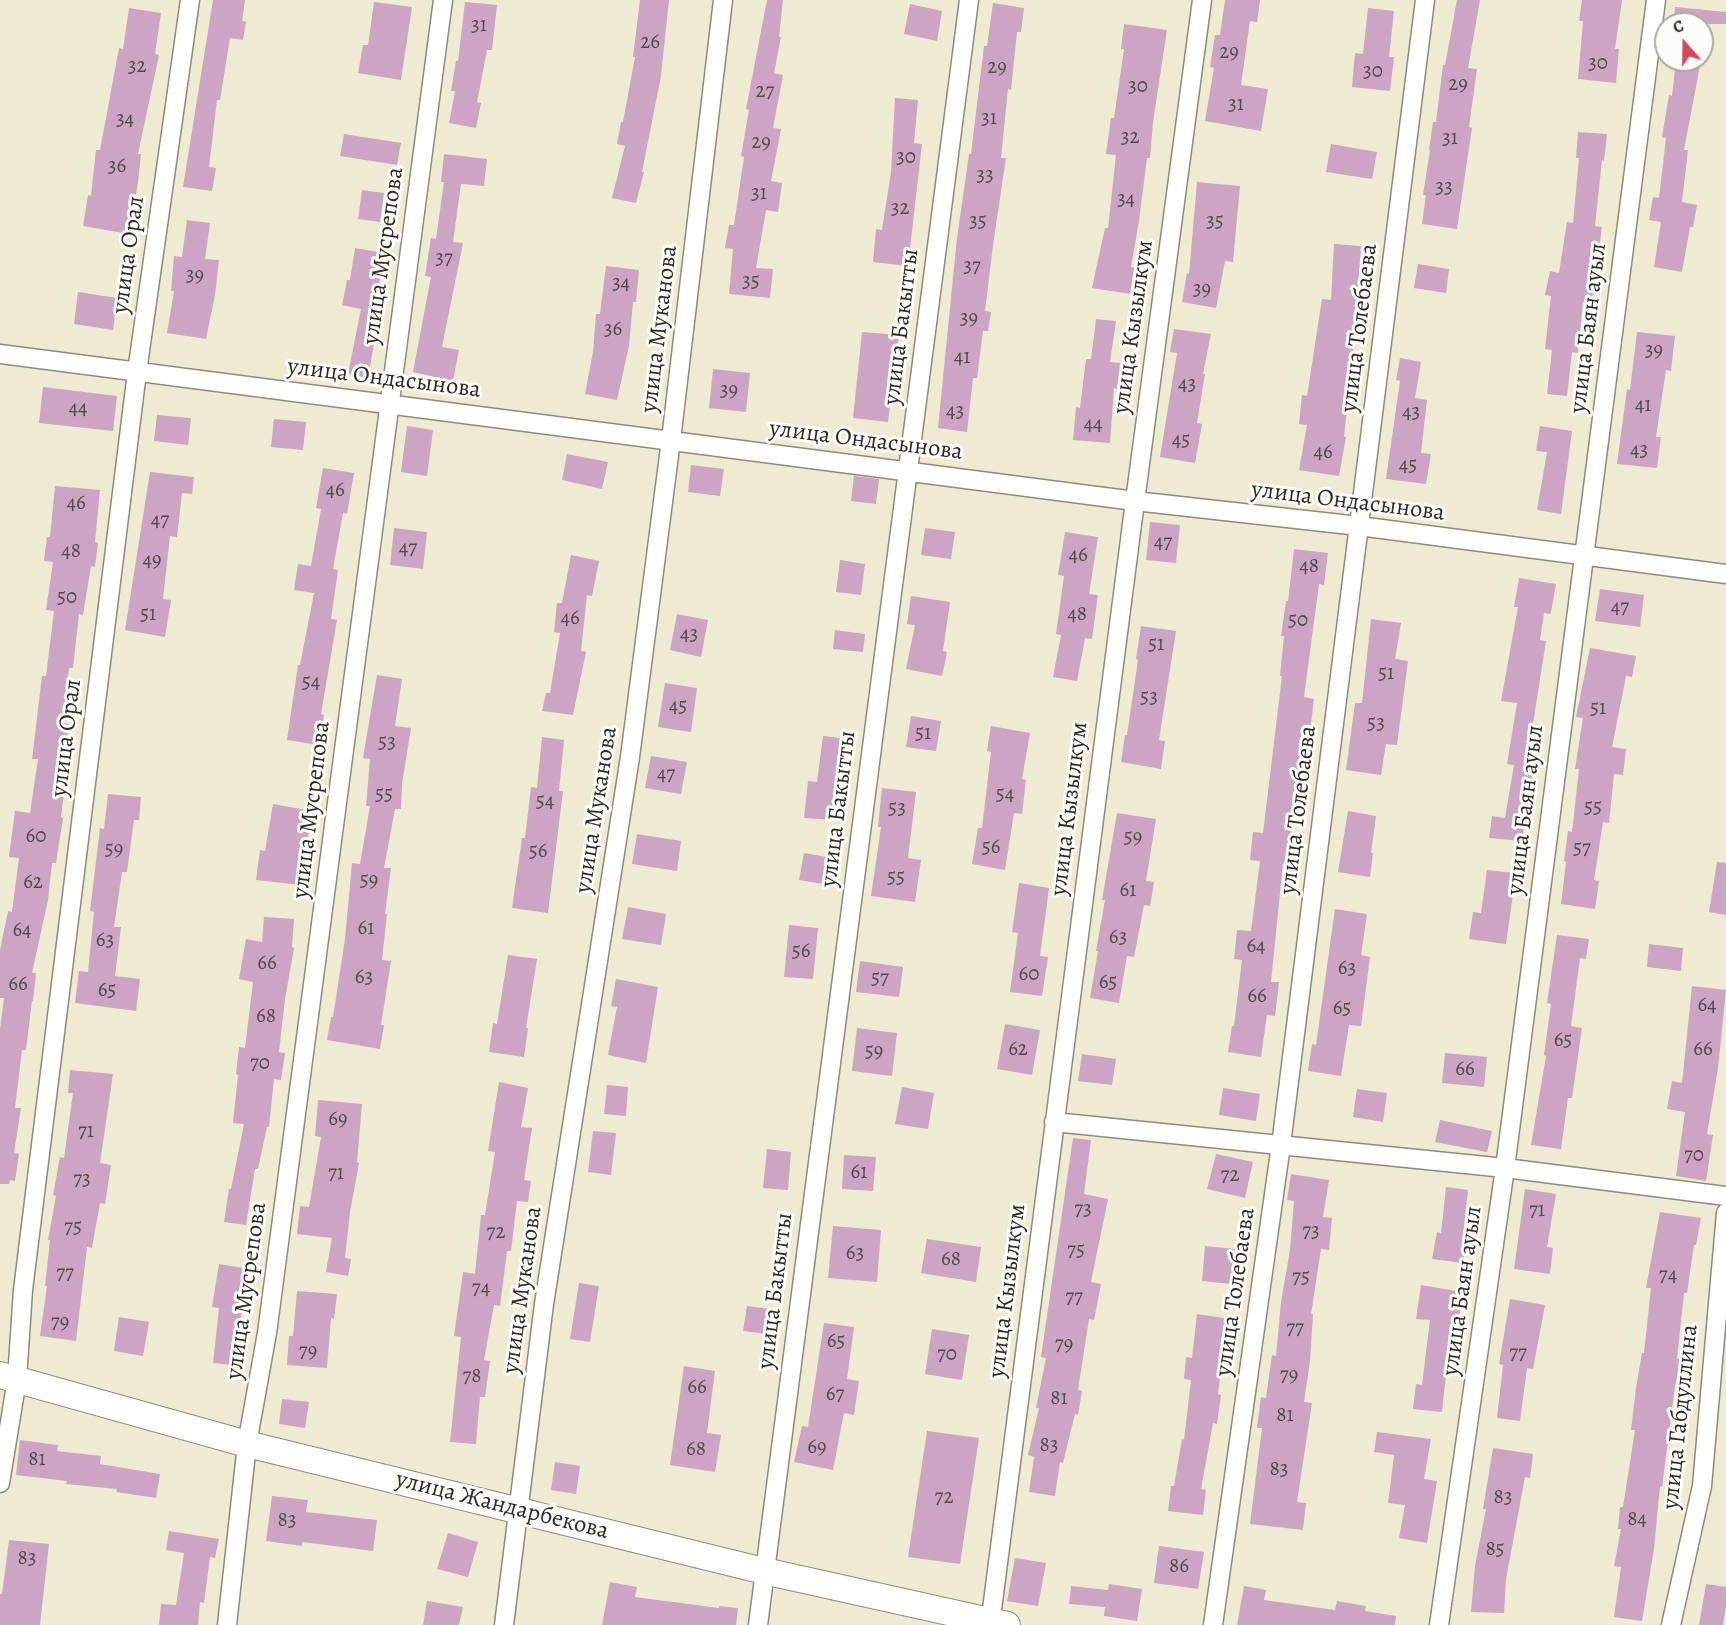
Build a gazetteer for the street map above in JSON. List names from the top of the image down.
{
  "streets": {
    "street": [
      "улица Орал",
      "улица Мусрепова",
      "улица Бакытты",
      "улица Кызылкум",
      "улица Толебаева",
      "улица Баян ауыл",
      "улица Муканова",
      "улица Ондасынова",
      "улица Габдуллина",
      "улица Жандарбекова"
    ]
  },
  "crossings": [
    ["улица Орал", "улица Ондасынова"],
    ["улица Орал", "улица Жандарбекова"],
    ["улица Мусрепова", "улица Ондасынова"],
    ["улица Мусрепова", "улица Жандарбекова"],
    ["улица Бакытты", "улица Ондасынова"],
    ["улица Бакытты", "улица Жандарбекова"],
    ["улица Кызылкум", "улица Ондасынова"],
    ["улица Кызылкум", "улица Жандарбекова"],
    ["улица Толебаева", "улица Ондасынова"],
    ["улица Баян ауыл", "улица Ондасынова"],
    ["улица Муканова", "улица Ондасынова"],
    ["улица Муканова", "улица Жандарбекова"]
  ],
  "house_numbers": [
    "31",
    "26",
    "29",
    "30",
    "32",
    "29",
    "30",
    "29",
    "30",
    "27",
    "31",
    "31",
    "34",
    "32",
    "31",
    "29",
    "30",
    "36",
    "33",
    "33",
    "31",
    "34",
    "32",
    "35",
    "35",
    "37",
    "37",
    "39",
    "35",
    "34",
    "39",
    "39",
    "36",
    "39",
    "41",
    "43",
    "39",
    "41",
    "44",
    "43",
    "43",
    "44",
    "45",
    "43",
    "46",
    "45",
    "46",
    "46",
    "47",
    "47",
    "47",
    "48",
    "46",
    "49",
    "48",
    "50",
    "47",
    "51",
    "48",
    "46",
    "50",
    "43",
    "51",
    "51",
    "54",
    "53",
    "45",
    "51",
    "53",
    "51",
    "53",
    "47",
    "55",
    "54",
    "54",
    "55",
    "53",
    "60",
    "59",
    "56",
    "57",
    "59",
    "56",
    "55",
    "59",
    "62",
    "61",
    "61",
    "64",
    "63",
    "63",
    "64",
    "56",
    "66",
    "63",
    "60",
    "63",
    "57",
    "65",
    "66",
    "65",
    "66",
    "64",
    "65",
    "68",
    "65",
    "62",
    "66",
    "59",
    "70",
    "66",
    "69",
    "71",
    "70",
    "61",
    "71",
    "72",
    "73",
    "73",
    "71",
    "75",
    "73",
    "72",
    "75",
    "63",
    "68",
    "77",
    "74",
    "75",
    "74",
    "77",
    "79",
    "77",
    "65",
    "79",
    "79",
    "77",
    "70",
    "79",
    "78",
    "66",
    "67",
    "81",
    "81",
    "83",
    "69",
    "68",
    "81",
    "83",
    "72",
    "83",
    "84",
    "83",
    "85",
    "83",
    "86"
  ],
  "north": "top"
}
